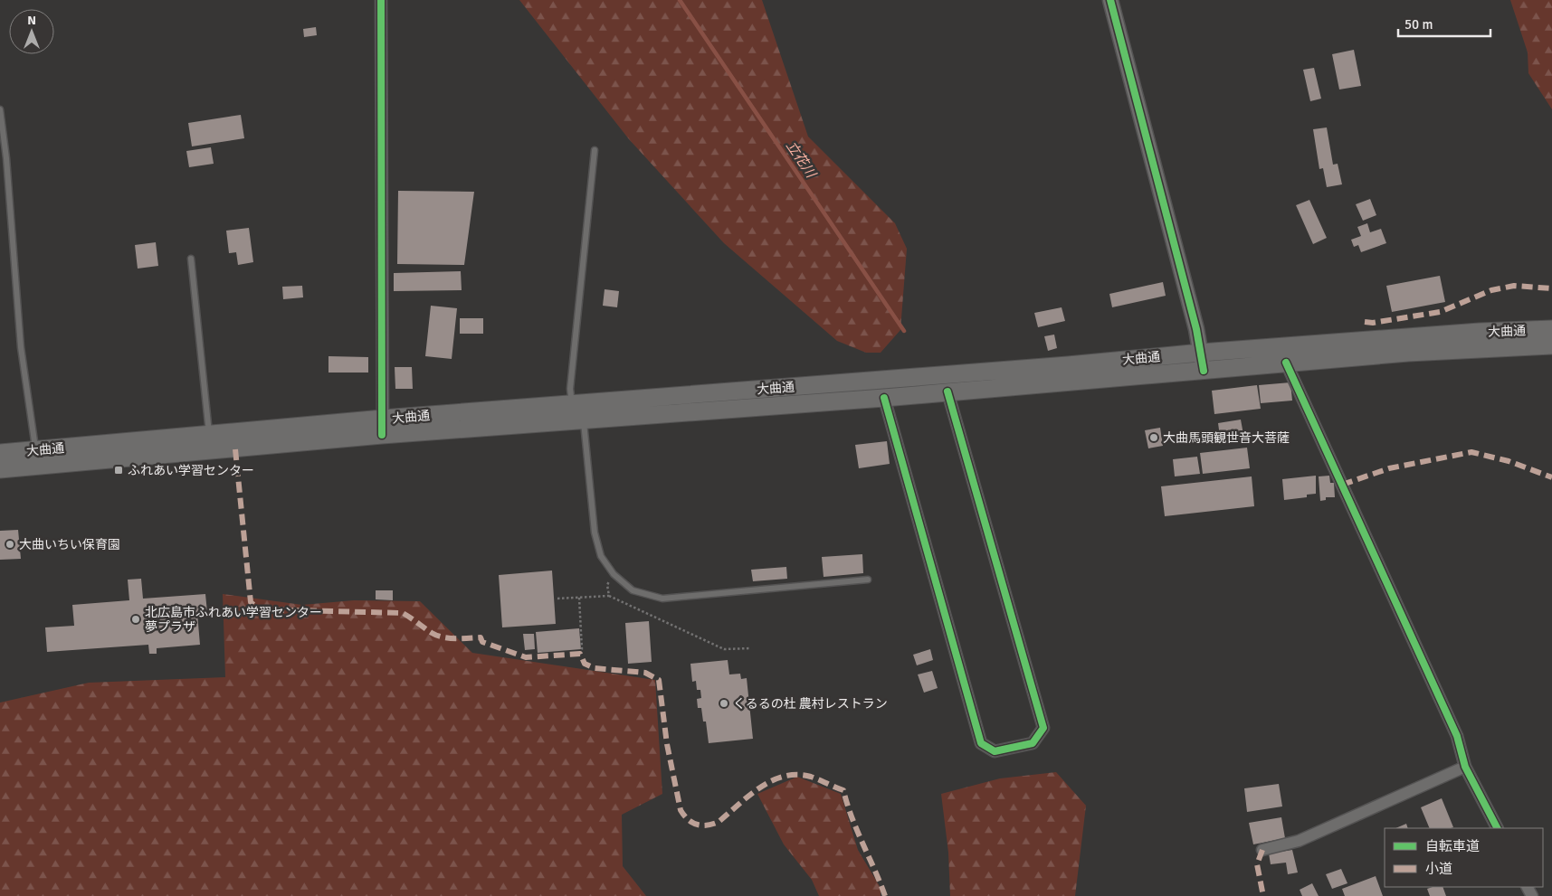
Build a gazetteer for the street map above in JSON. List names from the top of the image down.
{
  "streets": {
    "main road": ["大曲通"]
  },
  "water": ["立花川"],
  "places": {
    "other": [
      "大曲馬頭観世音大菩薩",
      "大曲いちい保育園",
      "北広島市ふれあい学習センター 夢プラザ",
      "くるるの杜 農村レストラン"
    ],
    "transit": ["ふれあい学習センター"]
  },
  "legend": ["自転車道", "小道"],
  "scale_bar": "50 m",
  "north": "top"
}
